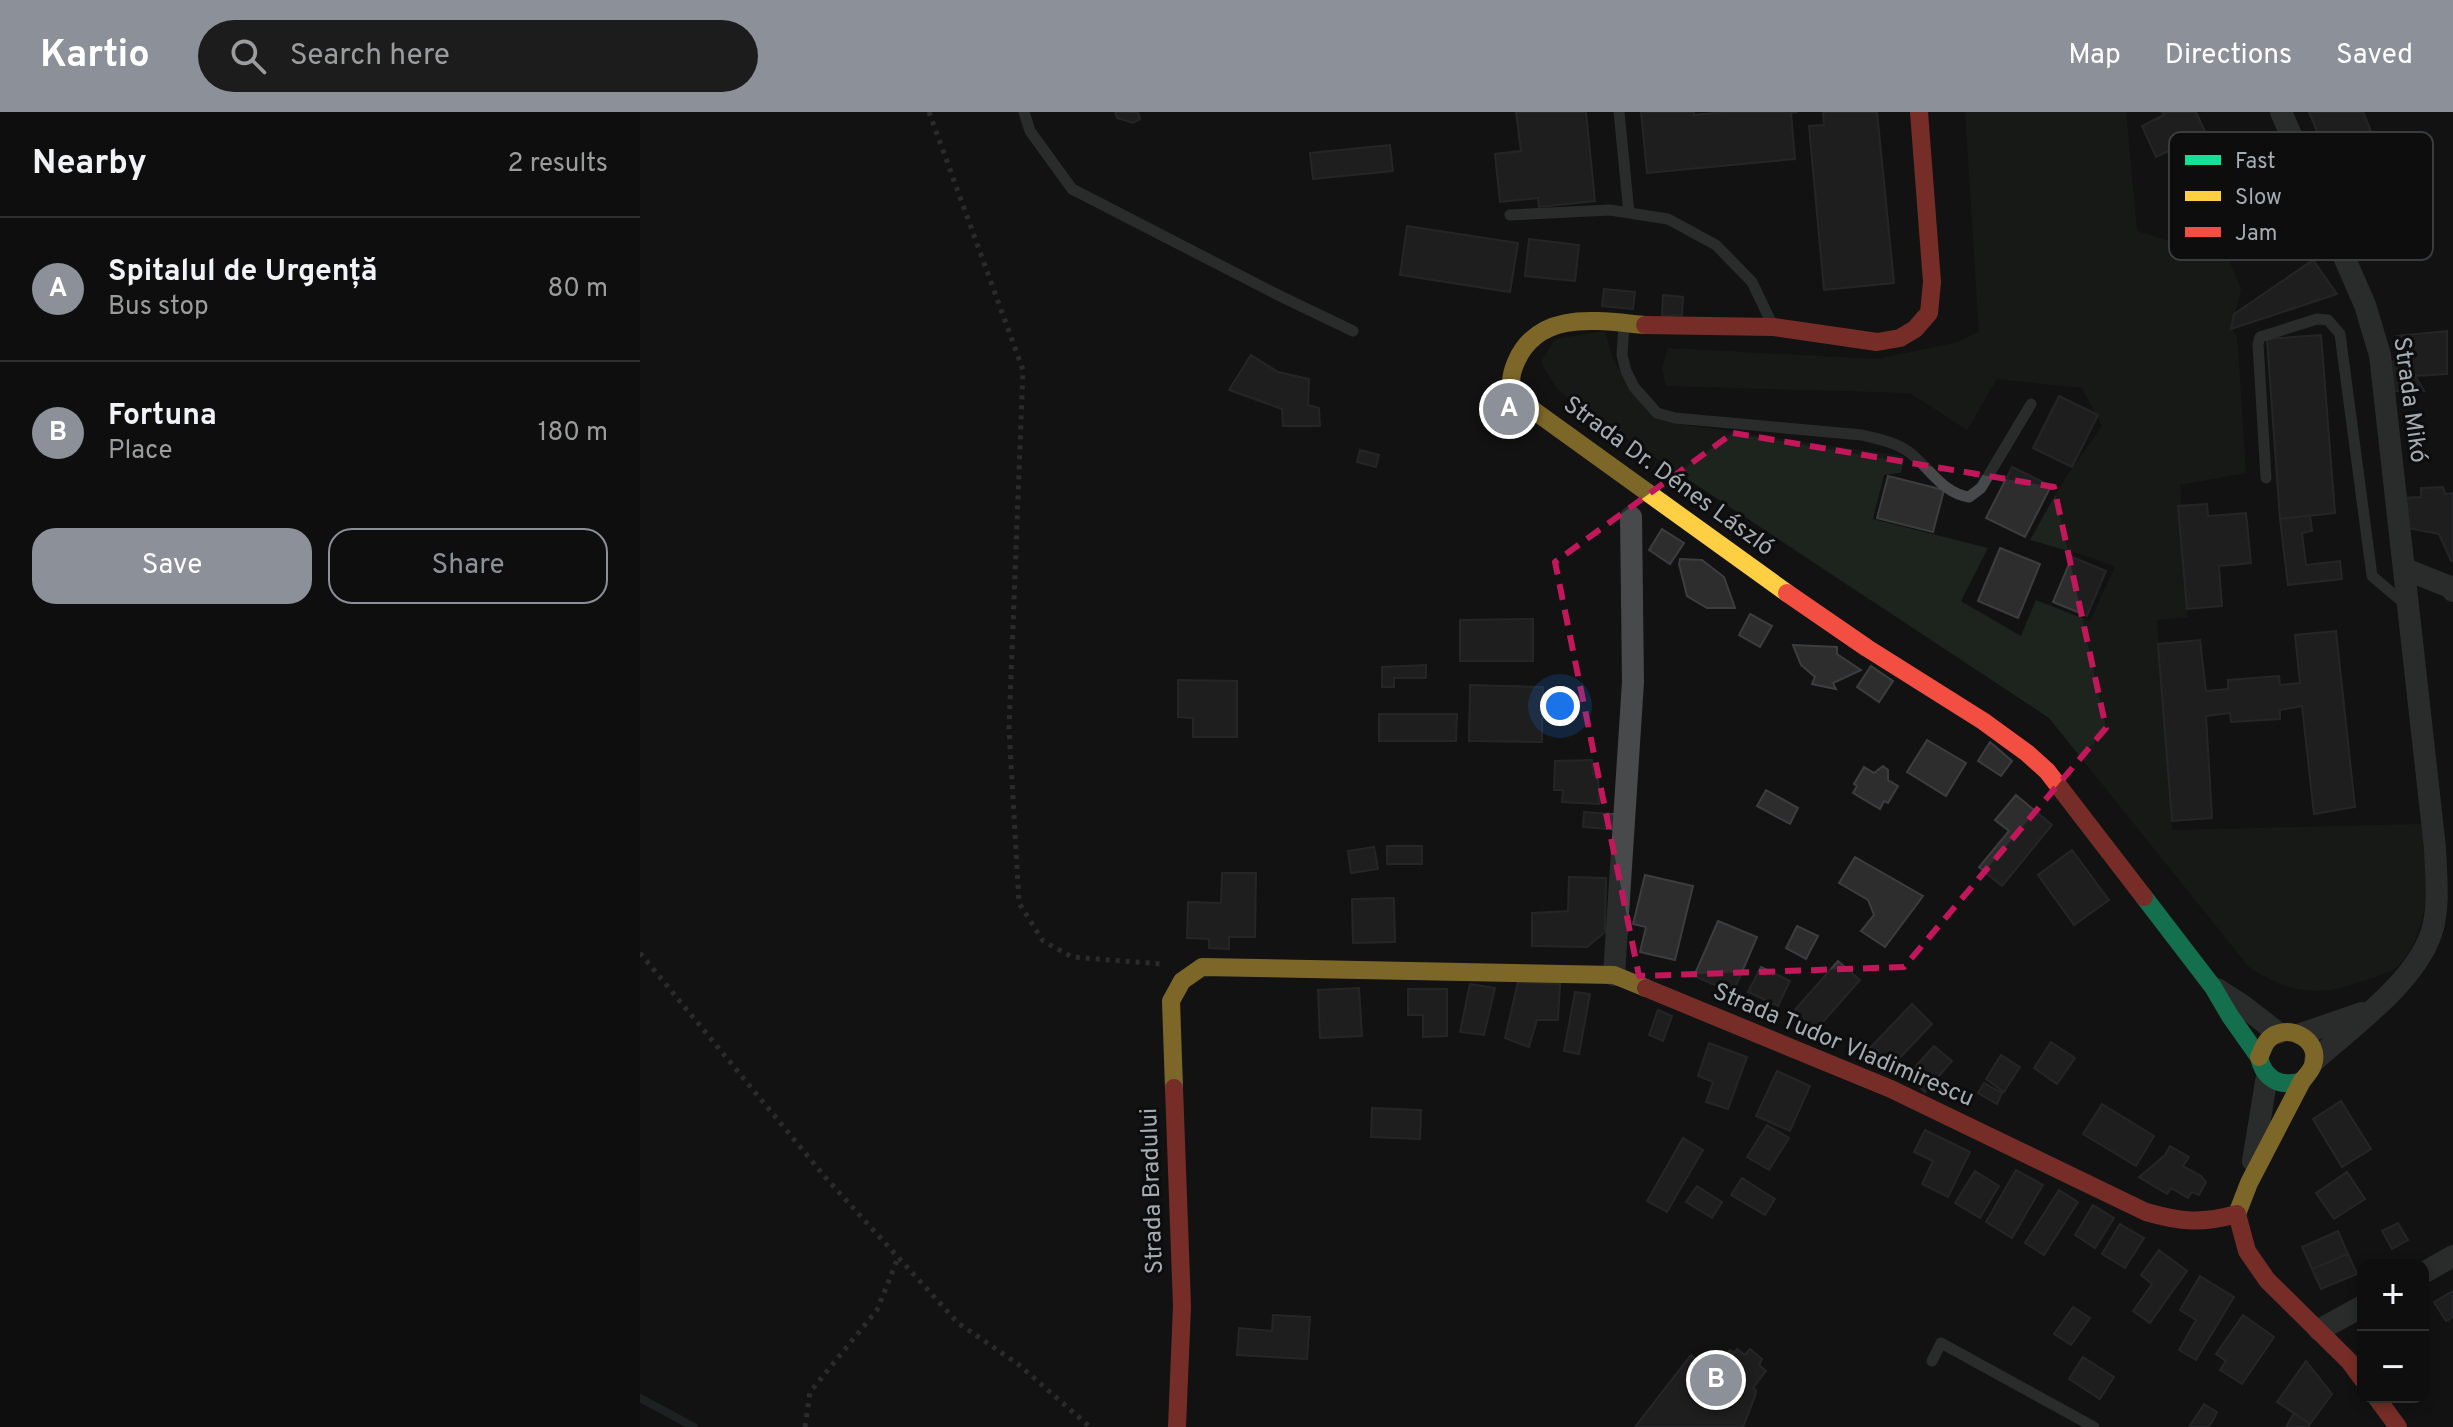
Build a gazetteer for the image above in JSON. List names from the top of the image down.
{
  "streets": {
    "street": [
      "Strada Mikó",
      "Strada Dr. Dénes László",
      "Strada Tudor Vladimirescu",
      "Strada Bradului"
    ]
  },
  "crossings": [
    ["Strada Tudor Vladimirescu", "Strada Bradului"]
  ],
  "legend": ["Fast", "Slow", "Jam"],
  "page": {
    "header": "Kartio",
    "search": "Search here",
    "nav": ["Map", "Directions", "Saved"],
    "heading": ["Nearby", "2 results"],
    "list": [
      {
        "mark": "A",
        "name": "Spitalul de Urgență",
        "note": "Bus stop",
        "value": "80 m"
      },
      {
        "mark": "B",
        "name": "Fortuna",
        "note": "Place",
        "value": "180 m"
      }
    ],
    "pins": ["A", "B"],
    "buttons": ["Save", "Share"],
    "map_buttons": ["+", "−"]
  }
}
